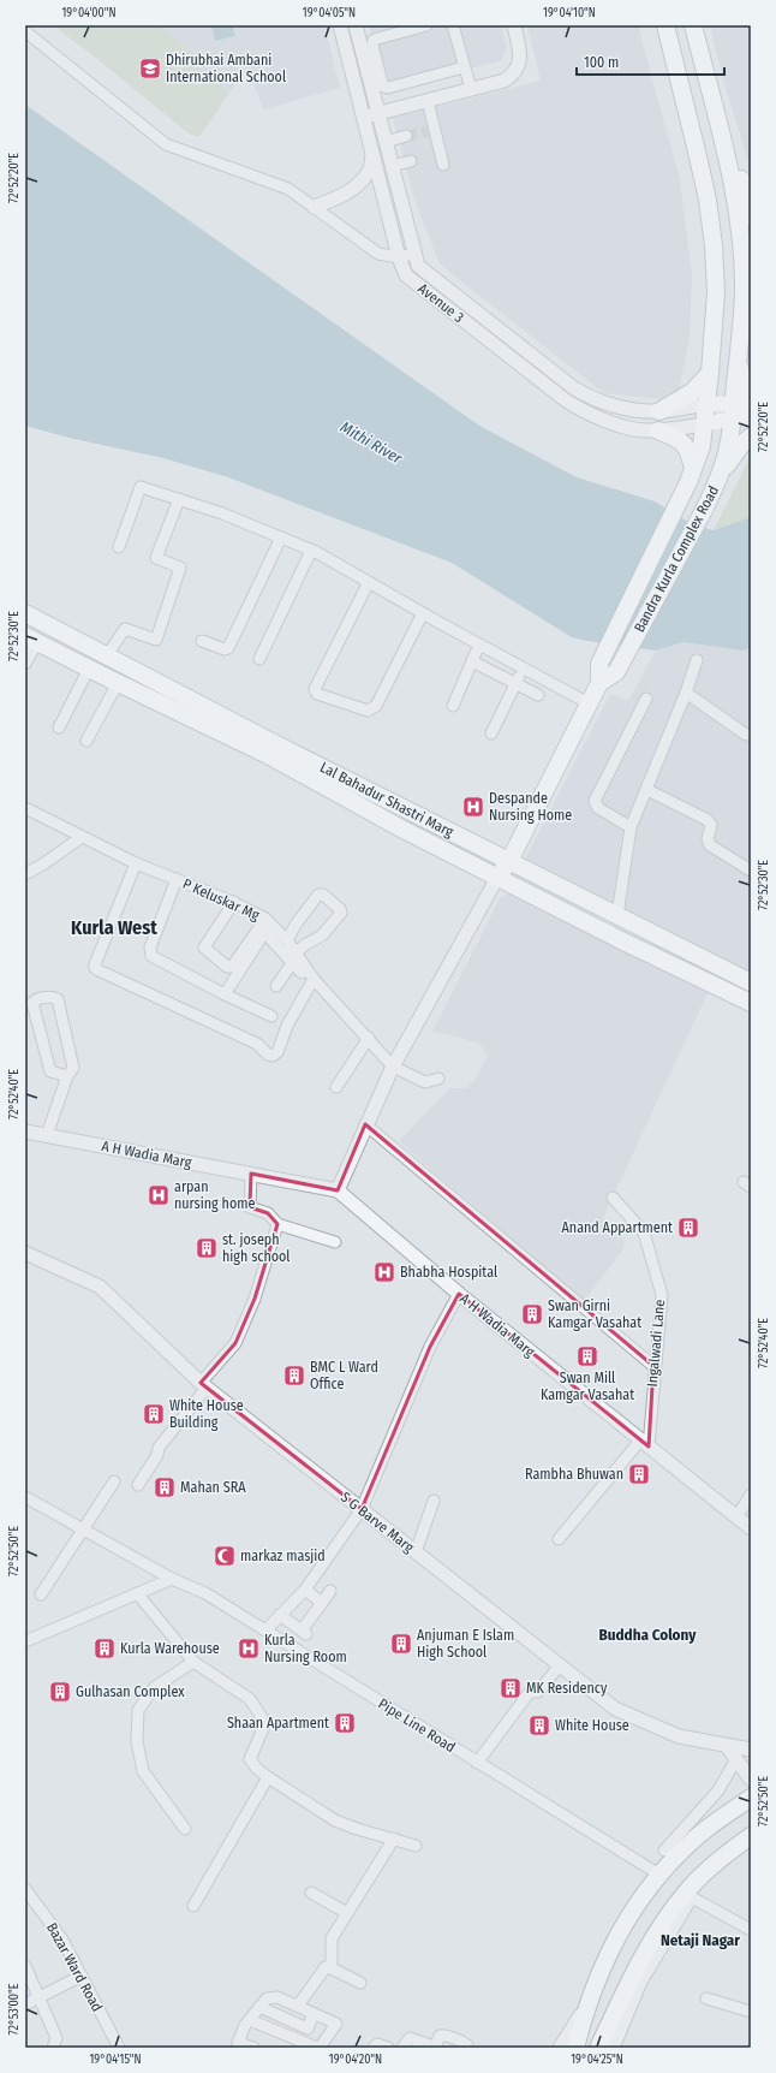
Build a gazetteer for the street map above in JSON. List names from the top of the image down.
{
  "streets": {
    "main road": ["Bandra Kurla Complex Road", "Lal Bahadur Shastri Marg"],
    "street": [
      "Avenue 3",
      "P Keluskar Mg",
      "A H Wadia Marg",
      "Ingalwadi Lane",
      "S G Barve Marg",
      "Pipe Line Road",
      "Bazar Ward Road"
    ]
  },
  "crossings": [
    ["Avenue 3", "Bandra Kurla Complex Road"],
    ["Bandra Kurla Complex Road", "Lal Bahadur Shastri Marg"],
    ["A H Wadia Marg", "Ingalwadi Lane"]
  ],
  "districts": ["Kurla West", "Buddha Colony", "Netaji Nagar"],
  "water": ["Mithi River"],
  "places": {
    "school or university": ["Dhirubhai Ambani International School"],
    "hospital": [
      "Despande Nursing Home",
      "arpan nursing home",
      "Bhabha Hospital",
      "Kurla Nursing Room"
    ],
    "building": [
      "Anand Appartment",
      "st. joseph high school",
      "Swan Girni Kamgar Vasahat",
      "Swan Mill Kamgar Vasahat",
      "BMC L Ward Office",
      "White House Building",
      "Rambha Bhuwan",
      "Mahan SRA",
      "Anjuman E Islam High School",
      "Kurla Warehouse",
      "MK Residency",
      "Gulhasan Complex",
      "Shaan Apartment",
      "White House"
    ],
    "mosque": ["markaz masjid"]
  },
  "scale_bar": "100 m",
  "coordinates": [
    "19°04'00\"N",
    "19°04'05\"N",
    "19°04'10\"N",
    "72°52'20\"E",
    "72°52'30\"E",
    "72°52'40\"E",
    "72°52'50\"E",
    "72°53'00\"E",
    "19°04'15\"N",
    "19°04'20\"N",
    "19°04'25\"N"
  ]
}
